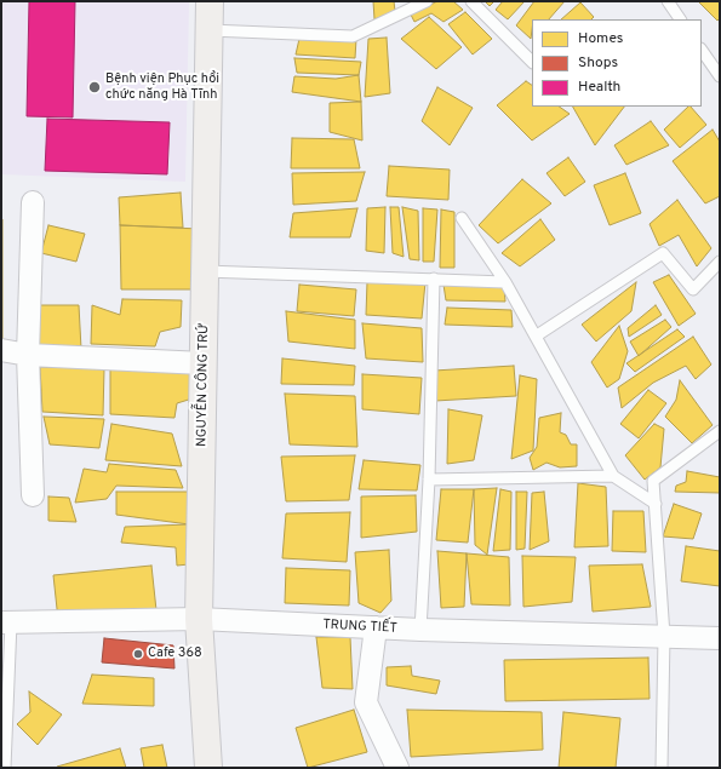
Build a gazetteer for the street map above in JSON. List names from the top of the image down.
{
  "streets": {
    "main road": ["NGUYỄN CÔNG TRỨ"],
    "street": ["TRUNG TIẾT"]
  },
  "crossings": [
    ["NGUYỄN CÔNG TRỨ", "TRUNG TIẾT"]
  ],
  "places": ["Bệnh viện Phục hồi chức năng Hà Tĩnh", "Cafe 368"],
  "legend": ["Homes", "Shops", "Health"]
}
